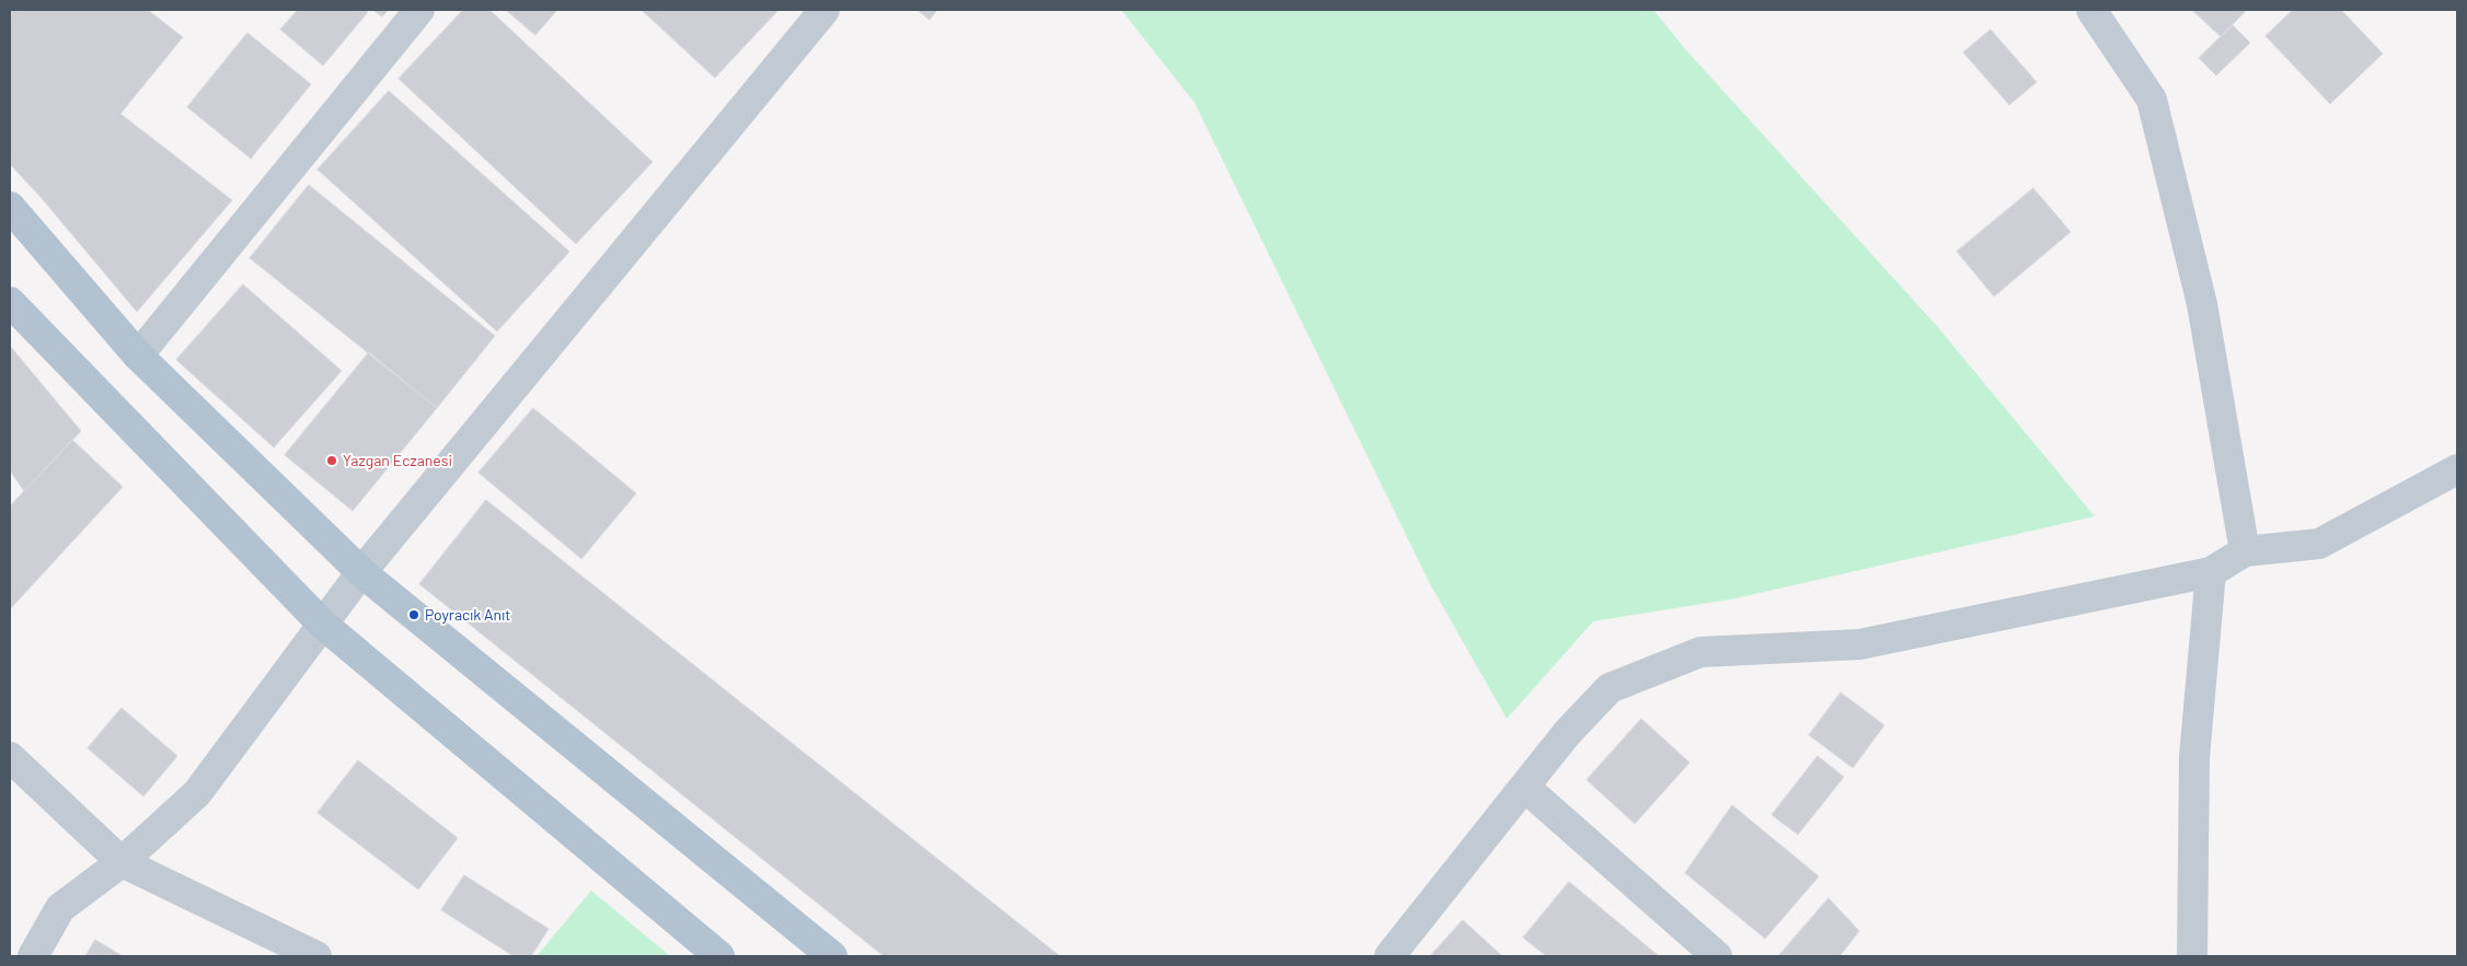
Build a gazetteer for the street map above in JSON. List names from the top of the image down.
{
  "places": ["Yazgan Eczanesi", "Poyracık Anıt"]
}
